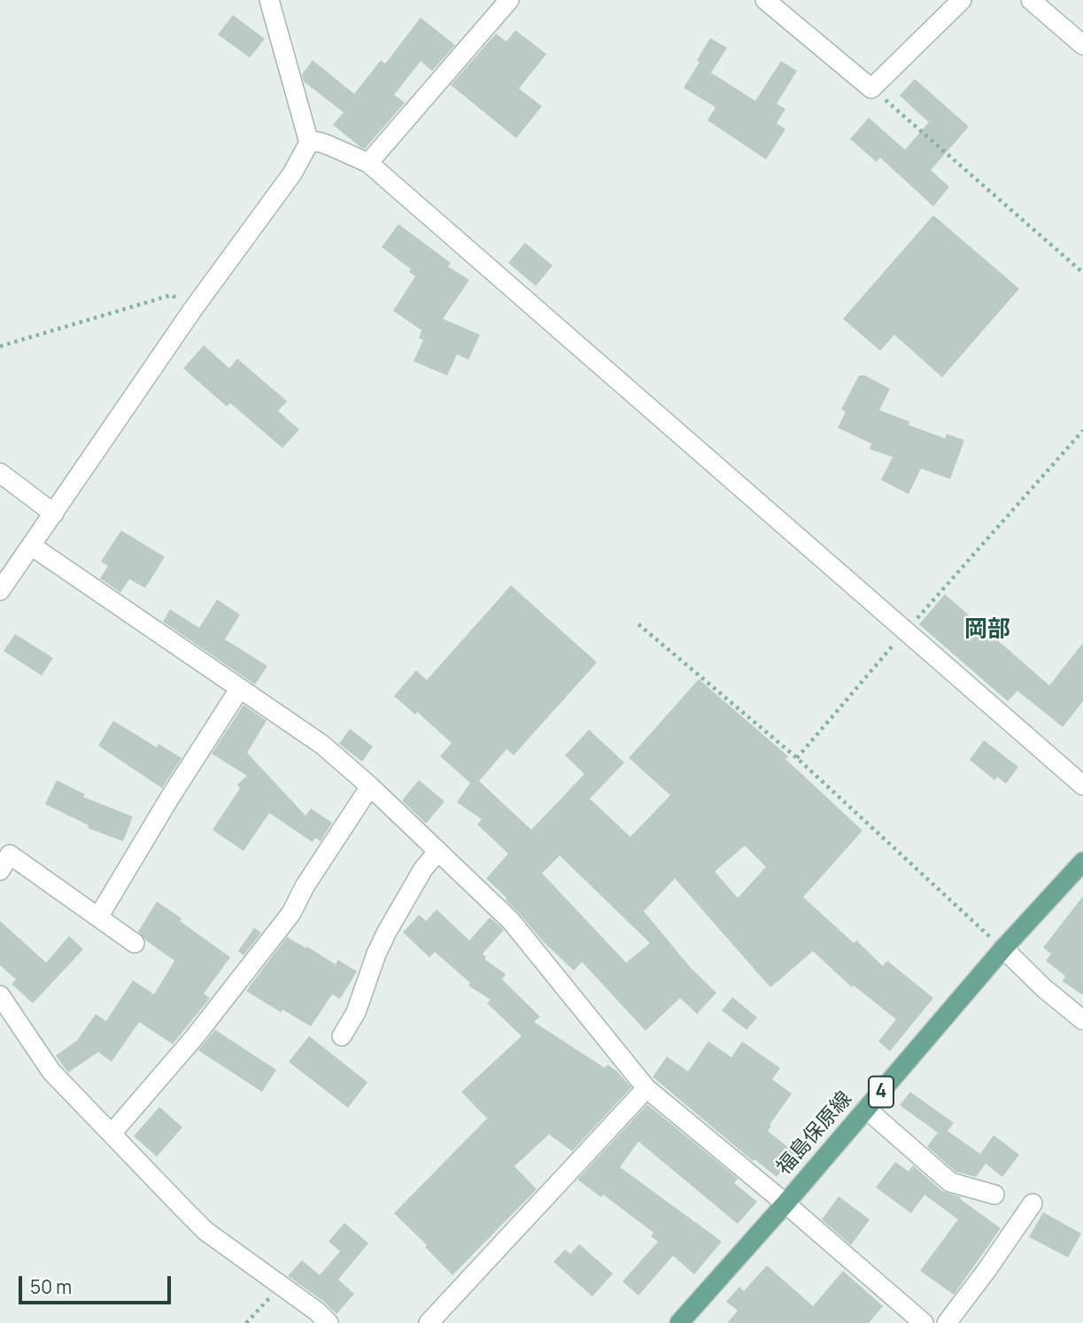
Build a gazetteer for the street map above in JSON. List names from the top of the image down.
{
  "streets": {
    "main road": ["4", "福島保原線"]
  },
  "districts": ["岡部"],
  "scale_bar": "50 m"
}
